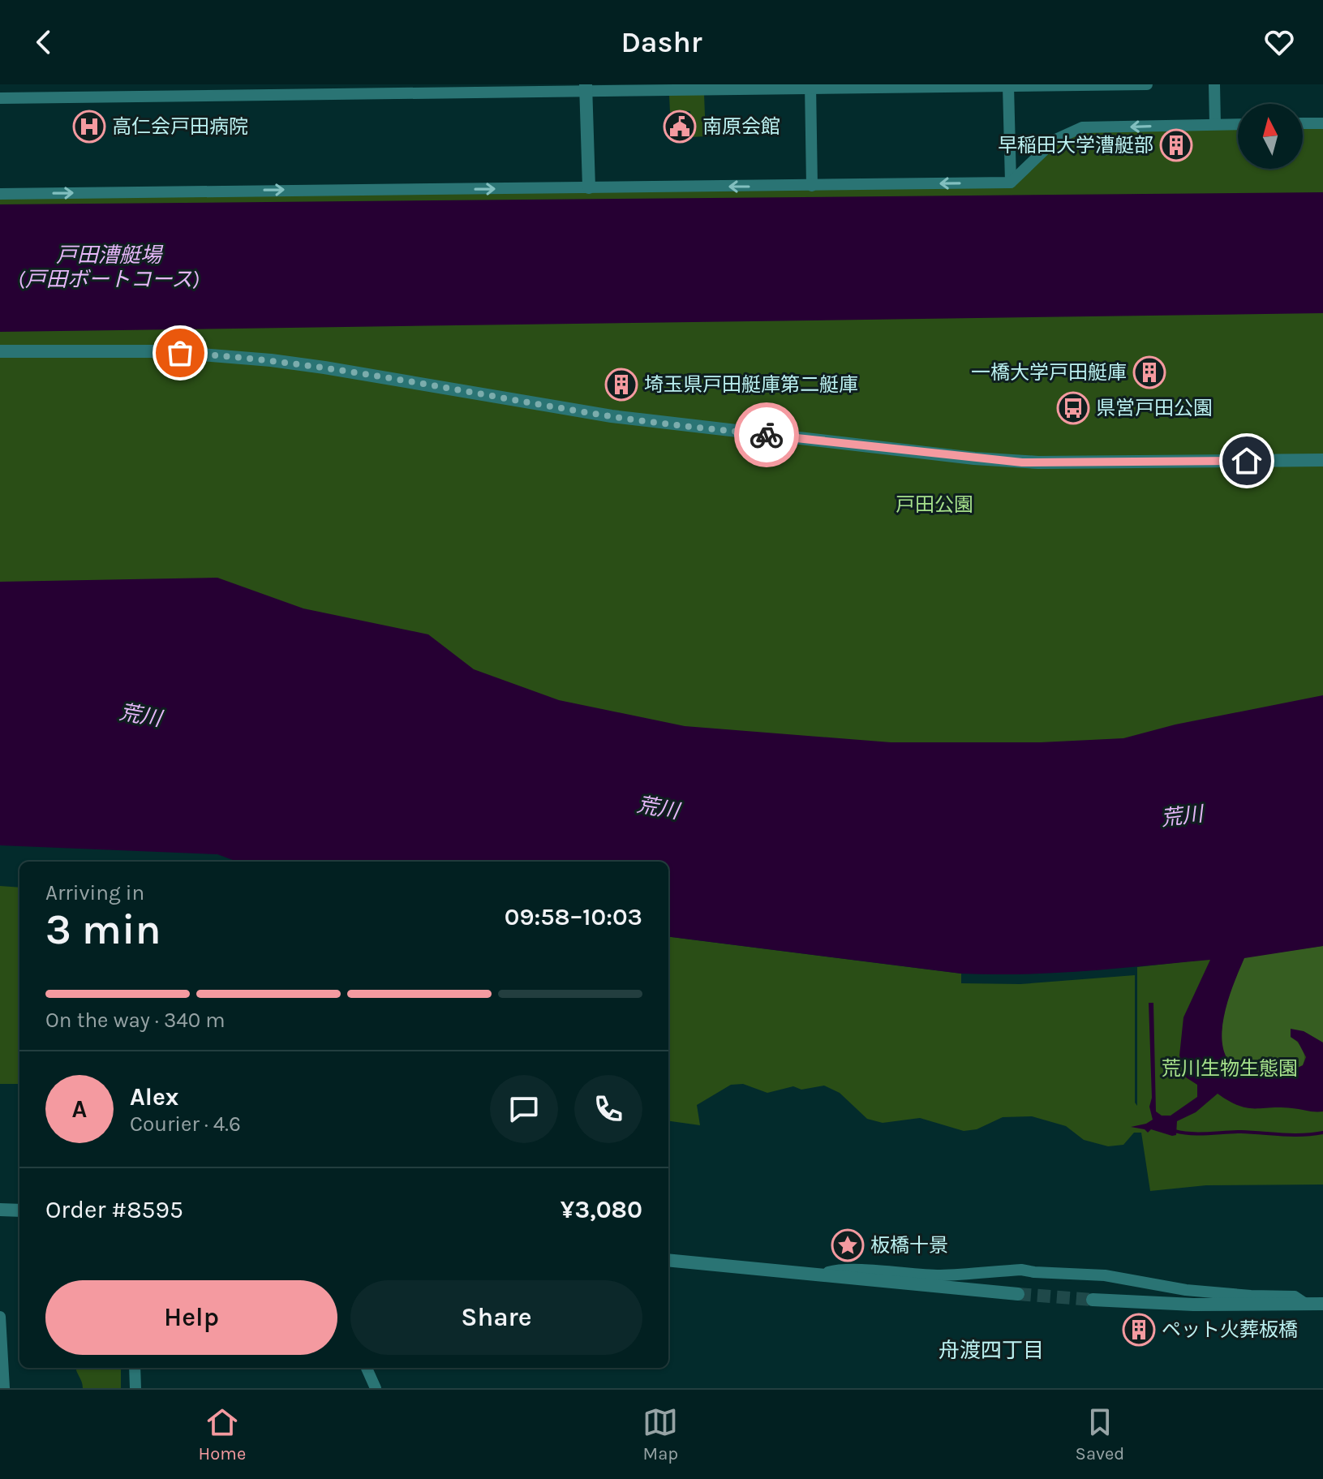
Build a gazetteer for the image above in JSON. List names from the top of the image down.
{
  "districts": ["舟渡四丁目"],
  "water": ["戸田漕艇場 (戸田ボートコース)", "荒川"],
  "parks": ["戸田公園", "荒川生物生態園"],
  "places": {
    "hospital": ["高仁会戸田病院"],
    "public building": ["南原会館"],
    "building": [
      "早稲田大学漕艇部",
      "一橋大学戸田艇庫",
      "埼玉県戸田艇庫第二艇庫",
      "ペット火葬板橋"
    ],
    "bus stop": ["県営戸田公園"],
    "place": ["板橋十景"]
  },
  "north": "top",
  "page": {
    "header": "Dashr",
    "heading": ["3 min", "Arriving in", "09:58–10:03"],
    "panel": [
      "Alex",
      "Courier · 4.6",
      "Order #8595",
      "¥3,080"
    ],
    "bar": "On the way · 340 m",
    "round": "A",
    "buttons": ["Help", "Share"],
    "tabs": ["Home", "Map", "Saved"]
  }
}
